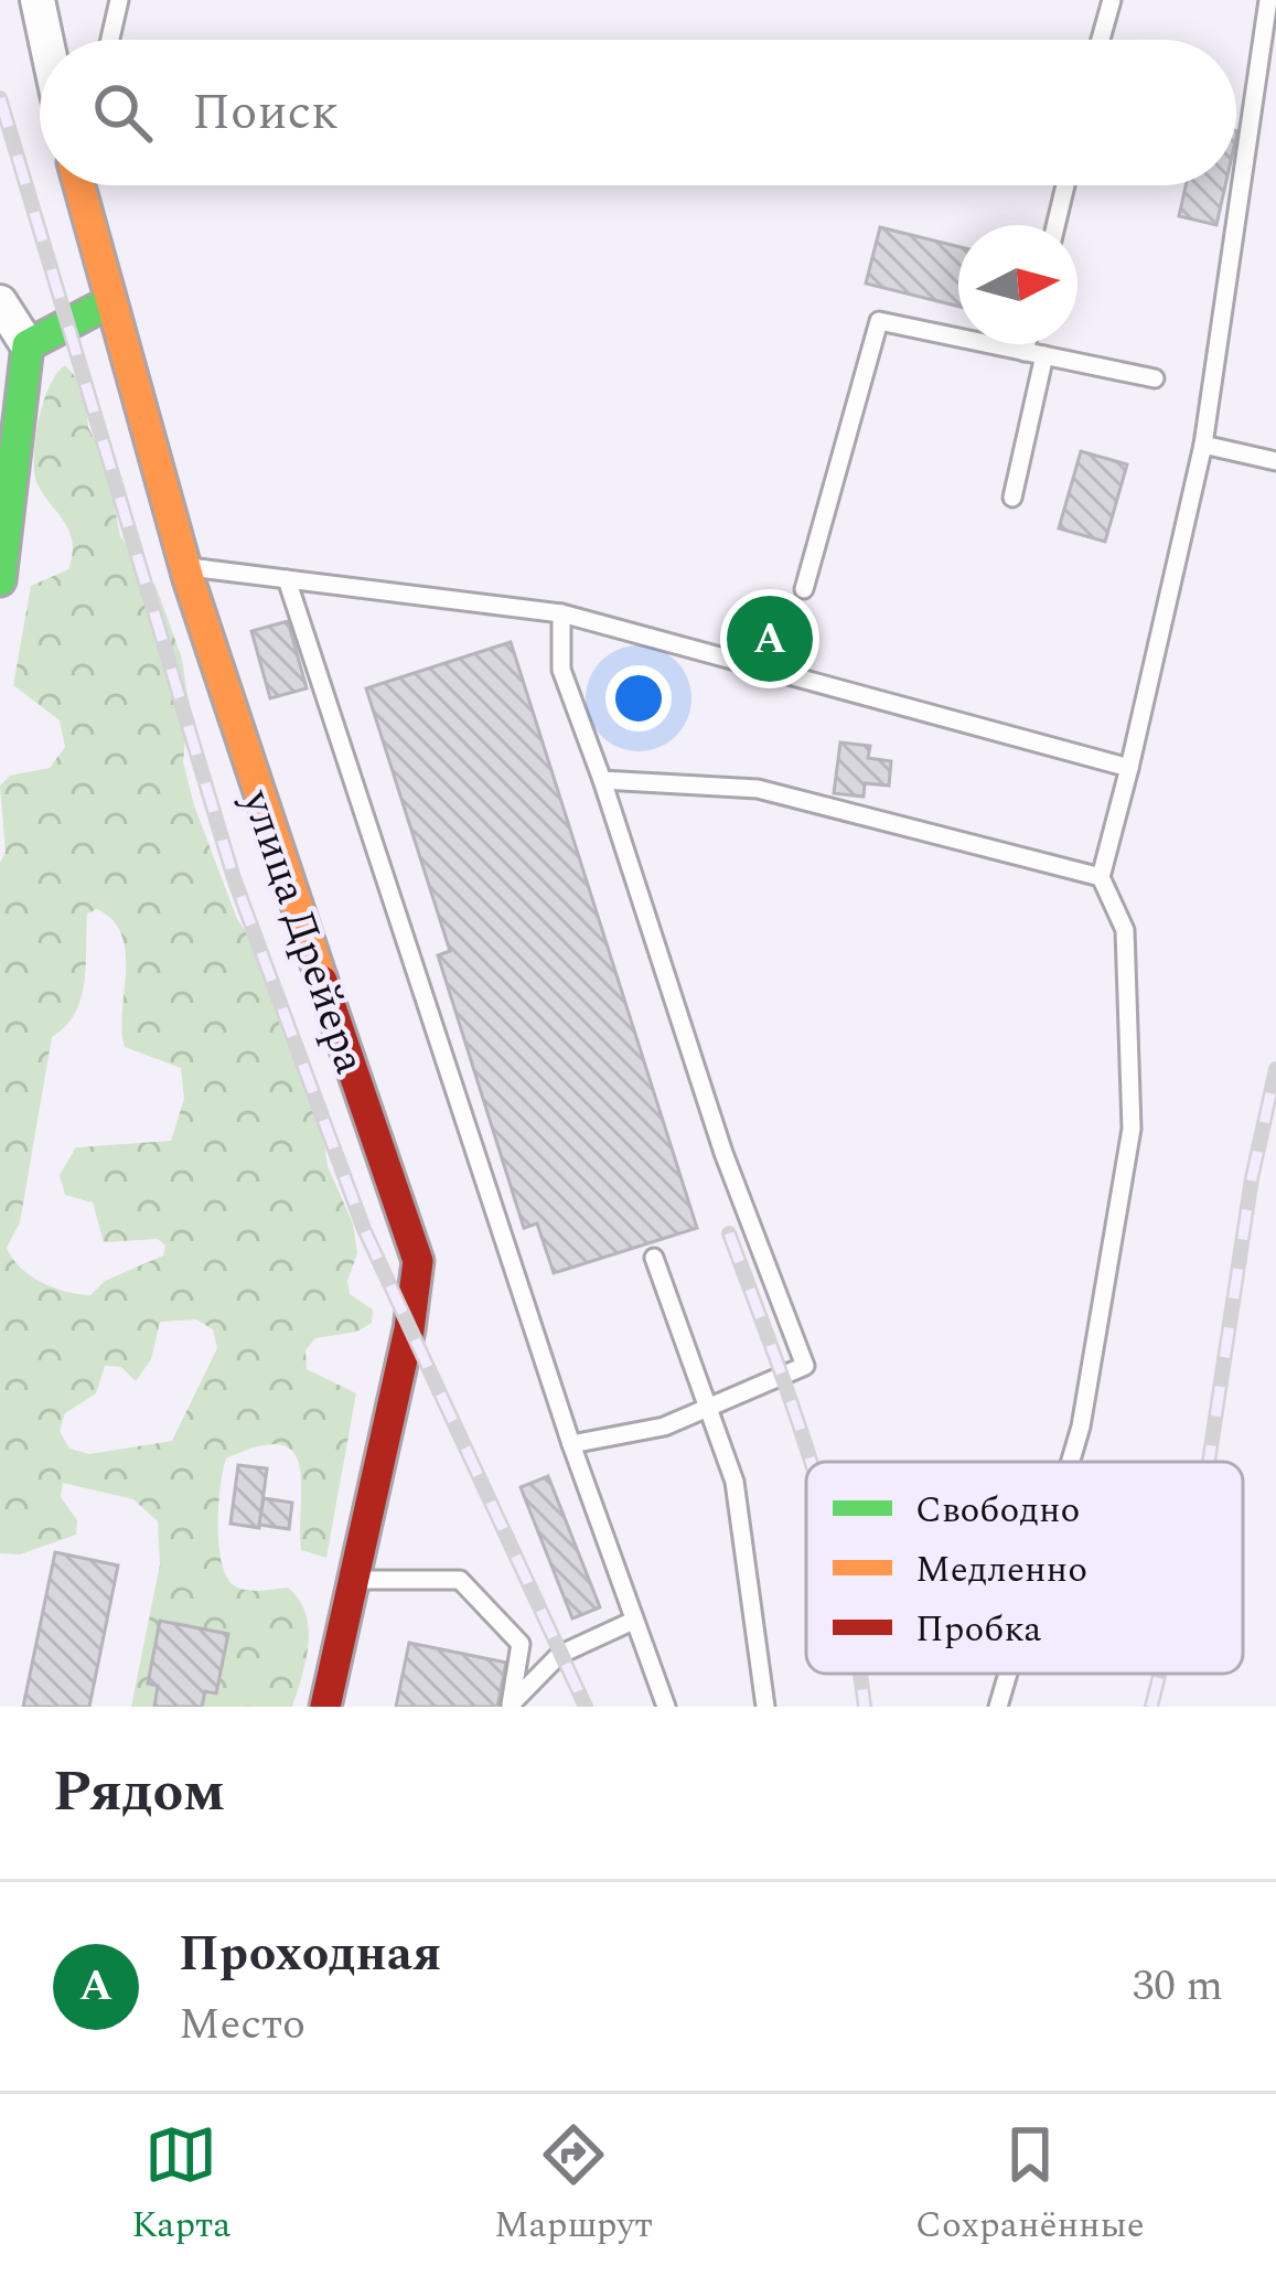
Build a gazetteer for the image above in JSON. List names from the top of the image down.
{
  "streets": {
    "street": ["улица Дрейера"]
  },
  "legend": ["Свободно", "Медленно", "Пробка"],
  "north": "right",
  "page": {
    "search": "Поиск",
    "pins": "A",
    "heading": "Рядом",
    "list": [
      {
        "mark": "A",
        "name": "Проходная",
        "note": "Место",
        "value": "30 m"
      }
    ],
    "nav": ["Карта", "Маршрут", "Сохранённые"]
  }
}
